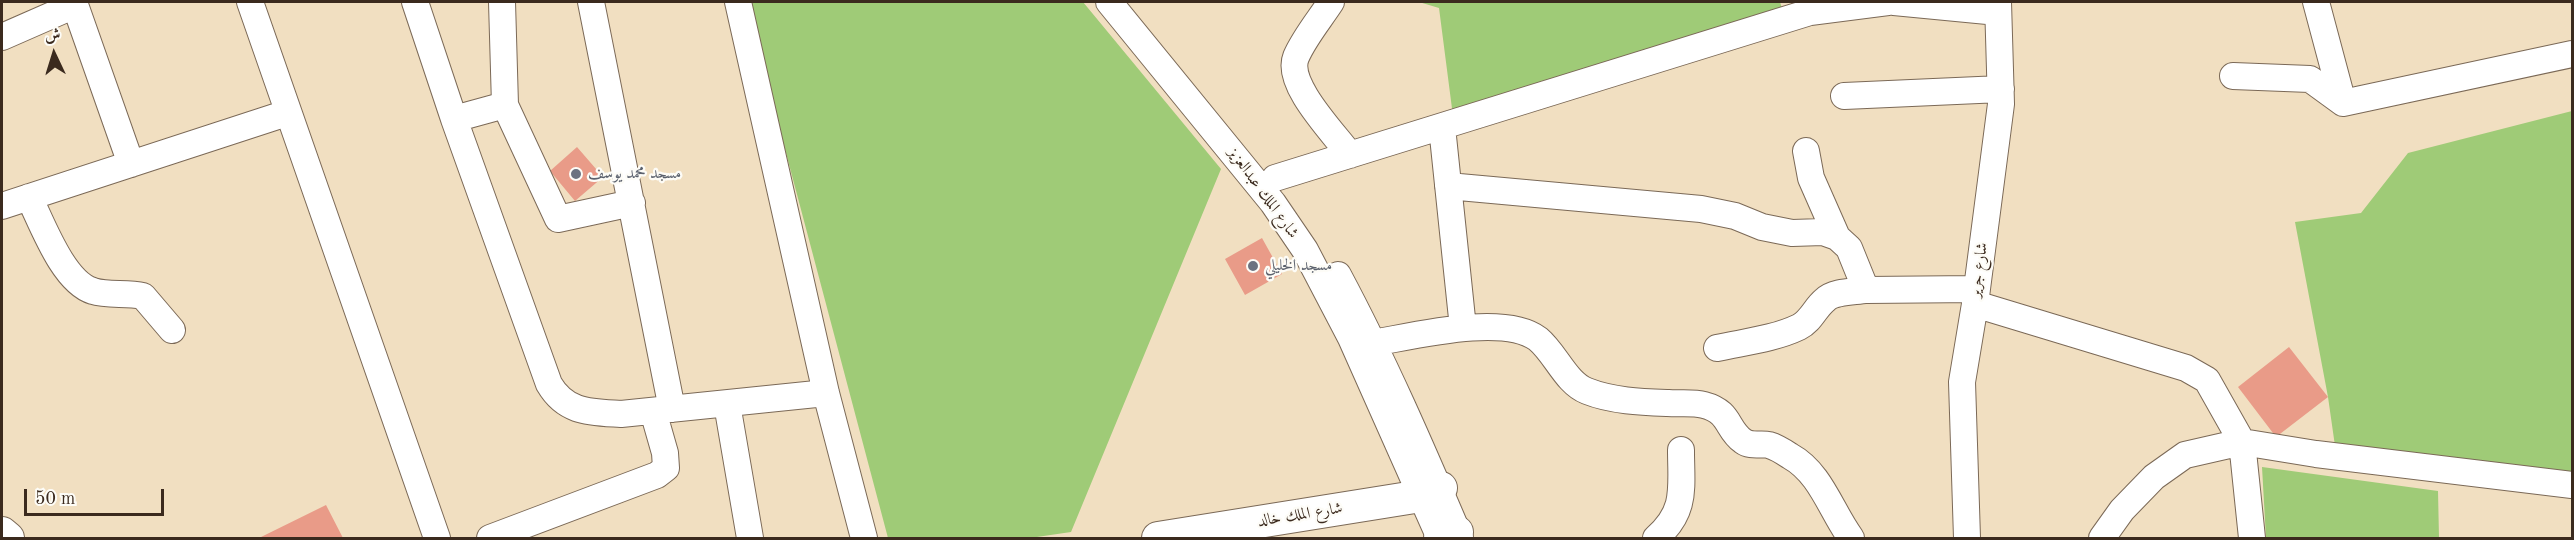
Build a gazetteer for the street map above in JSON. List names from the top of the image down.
{
  "streets": {
    "main road": ["شارع الملك خالد"],
    "street": ["شارع الملك عبدالعزيز", "شارع جرير"]
  },
  "crossings": [
    ["شارع الملك عبدالعزيز", "شارع الملك خالد"]
  ],
  "places": ["مسجد محمد يوسف", "مسجد الخليلي"],
  "scale_bar": "50 m",
  "north": "top"
}
